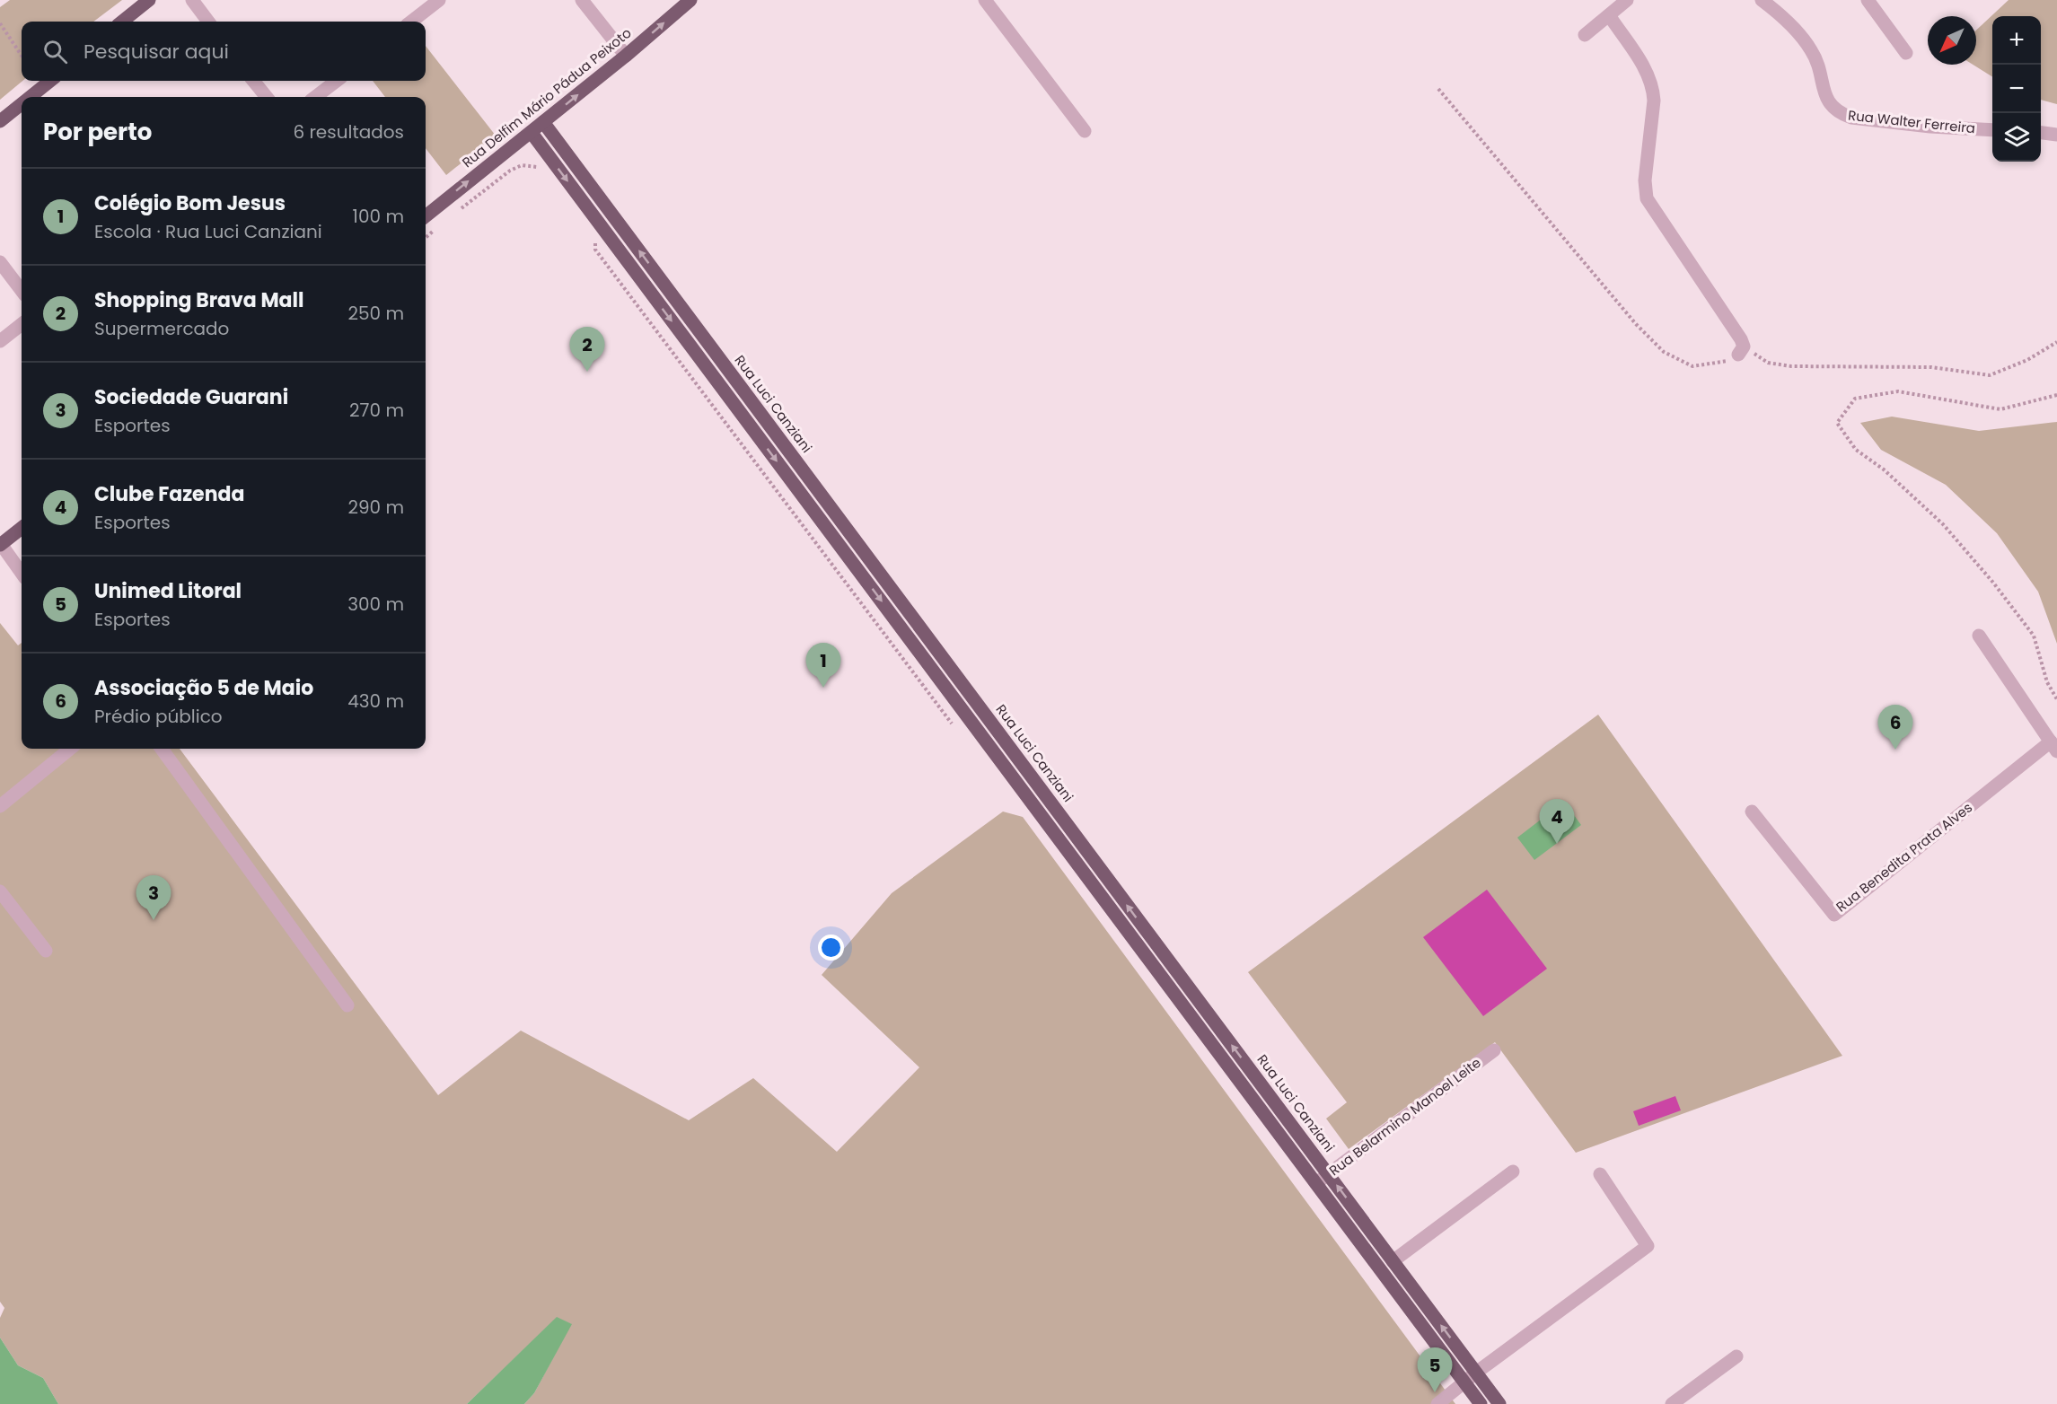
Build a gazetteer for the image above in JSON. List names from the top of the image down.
{
  "streets": {
    "main road": ["Rua Delfim Mário Pádua Peixoto", "Rua Luci Canziani"],
    "street": ["Rua Walter Ferreira", "Rua Benedita Prata Alves", "Rua Belarmino Manoel Leite"]
  },
  "crossings": [
    ["Rua Delfim Mário Pádua Peixoto", "Rua Luci Canziani"],
    ["Rua Luci Canziani", "Rua Belarmino Manoel Leite"]
  ],
  "one_way": ["Rua Delfim Mário Pádua Peixoto"],
  "north": "bottom left",
  "page": {
    "map_buttons": ["+", "−"],
    "search": "Pesquisar aqui",
    "heading": ["Por perto", "6 resultados"],
    "list": [
      {
        "mark": "1",
        "name": "Colégio Bom Jesus",
        "note": "Escola · Rua Luci Canziani",
        "value": "100 m"
      },
      {
        "mark": "2",
        "name": "Shopping Brava Mall",
        "note": "Supermercado",
        "value": "250 m"
      },
      {
        "mark": "3",
        "name": "Sociedade Guarani",
        "note": "Esportes",
        "value": "270 m"
      },
      {
        "mark": "4",
        "name": "Clube Fazenda",
        "note": "Esportes",
        "value": "290 m"
      },
      {
        "mark": "5",
        "name": "Unimed Litoral",
        "note": "Esportes",
        "value": "300 m"
      },
      {
        "mark": "6",
        "name": "Associação 5 de Maio",
        "note": "Prédio público",
        "value": "430 m"
      }
    ],
    "pins": [
      "2",
      "1",
      "6",
      "4",
      "3",
      "5"
    ]
  }
}
